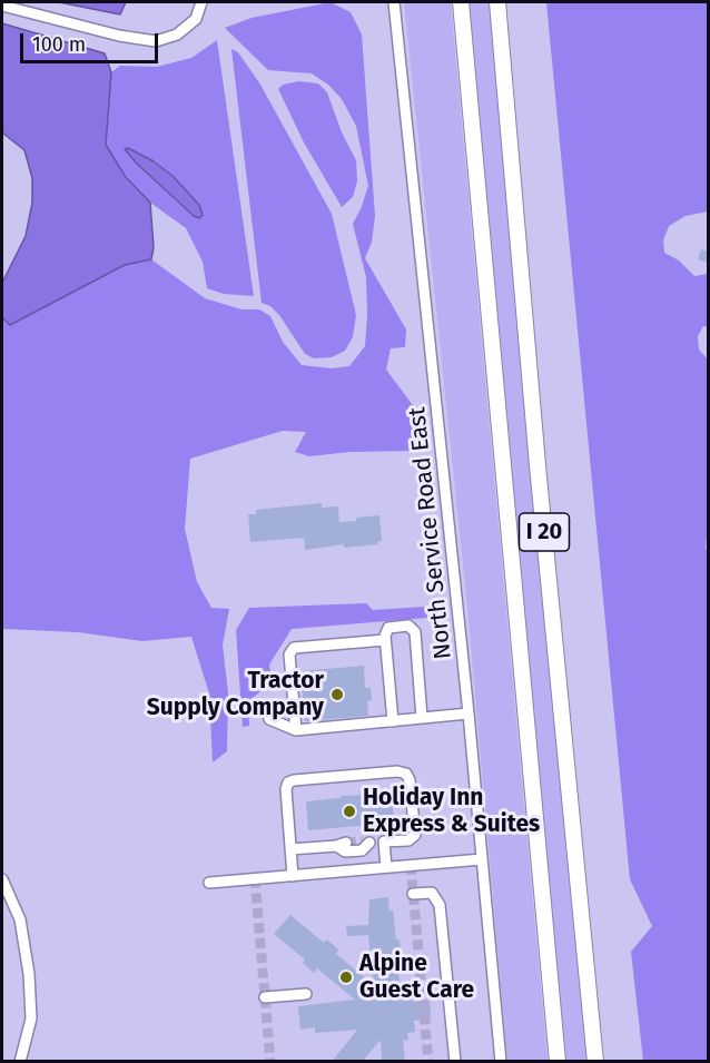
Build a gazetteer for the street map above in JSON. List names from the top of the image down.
{
  "streets": {
    "highway": ["I 20"],
    "street": ["North Service Road East"]
  },
  "places": ["Tractor Supply Company", "Holiday Inn Express & Suites", "Alpine Guest Care"],
  "scale_bar": "100 m"
}
